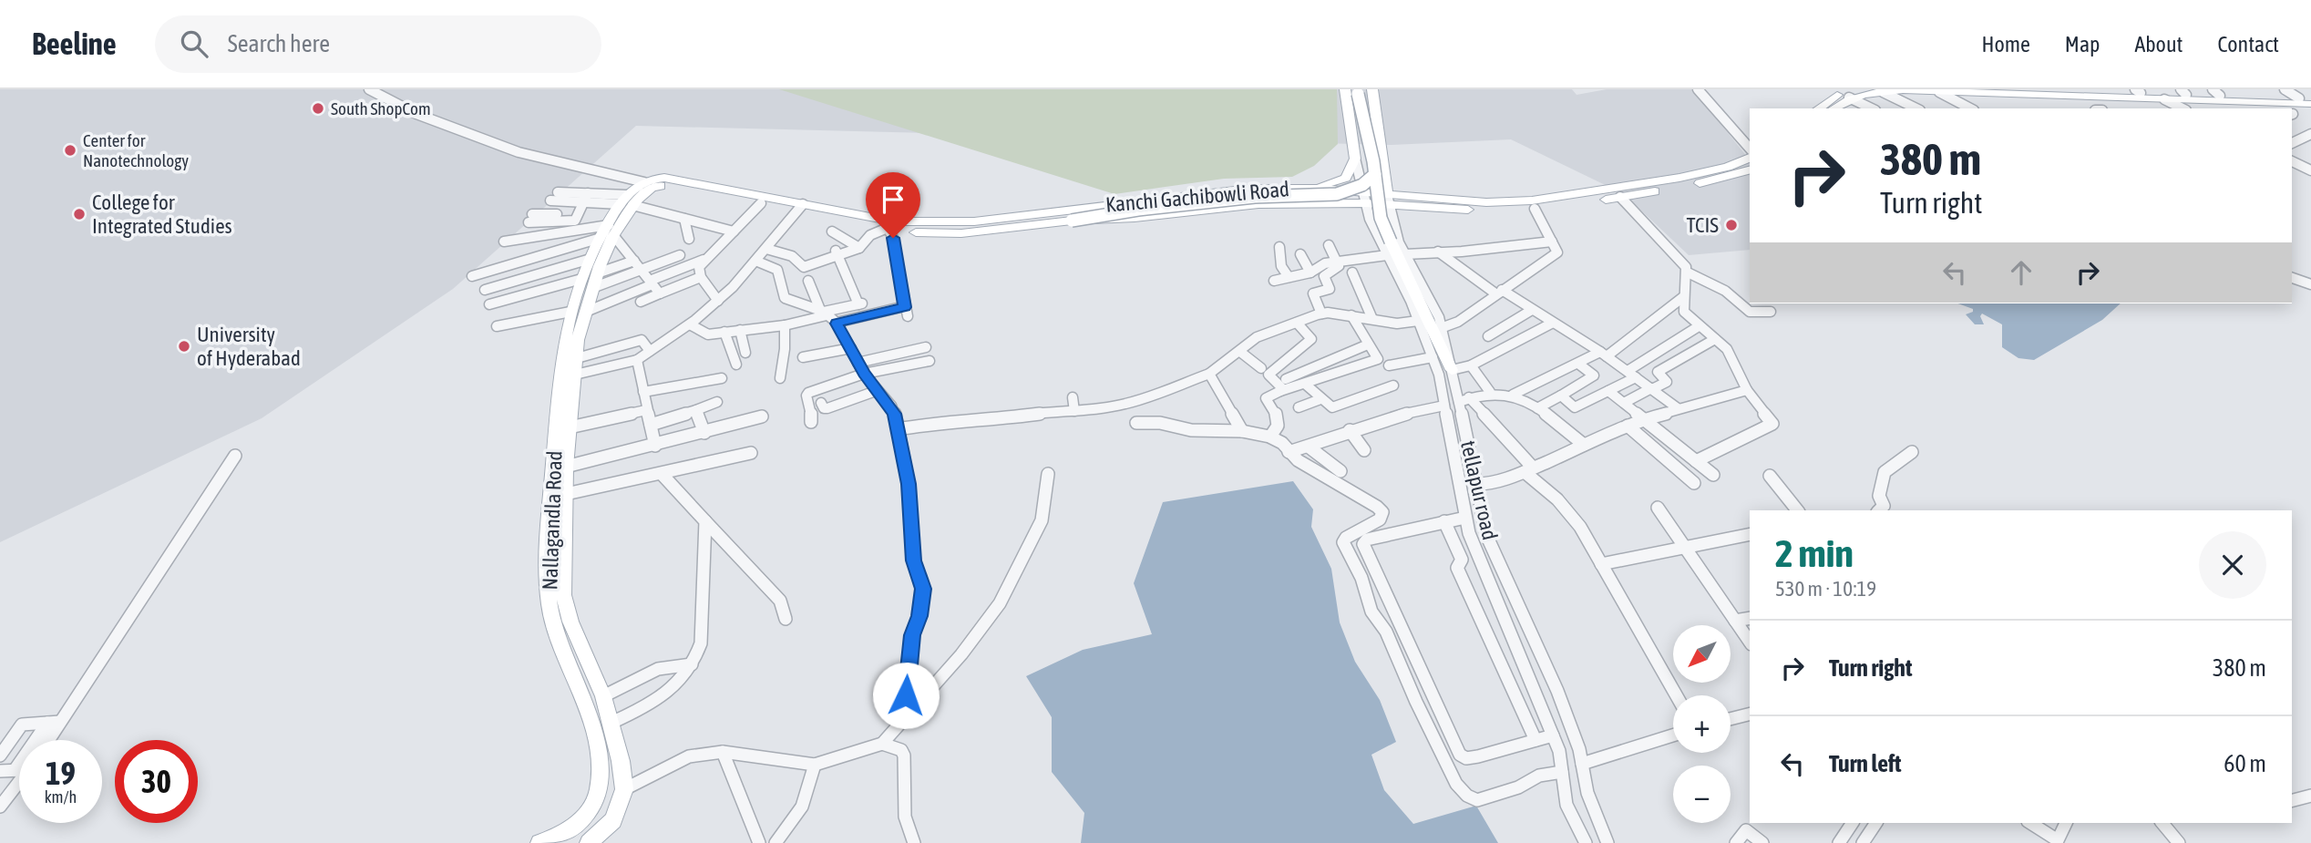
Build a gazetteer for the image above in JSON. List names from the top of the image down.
{
  "streets": {
    "main road": ["Kanchi Gachibowli Road", "Nallagandla Road"],
    "street": ["tellapur road"]
  },
  "crossings": [
    ["Kanchi Gachibowli Road", "tellapur road"],
    ["Kanchi Gachibowli Road", "Nallagandla Road"]
  ],
  "places": [
    "South ShopCom",
    "Center for Nanotechnology",
    "College for Integrated Studies",
    "TCIS",
    "University of Hyderabad"
  ],
  "north": "bottom left",
  "page": {
    "header": "Beeline",
    "search": "Search here",
    "nav": [
      "Home",
      "Map",
      "About",
      "Contact"
    ],
    "turn": ["380 m", "Turn right"],
    "heading": ["2 min", "530 m · 10:19"],
    "list": [
      {
        "name": "Turn right",
        "value": "380 m"
      },
      {
        "name": "Turn left",
        "value": "60 m"
      }
    ],
    "map_buttons": ["+", "−"],
    "speed": "19 km/h",
    "limit": "30"
  }
}
